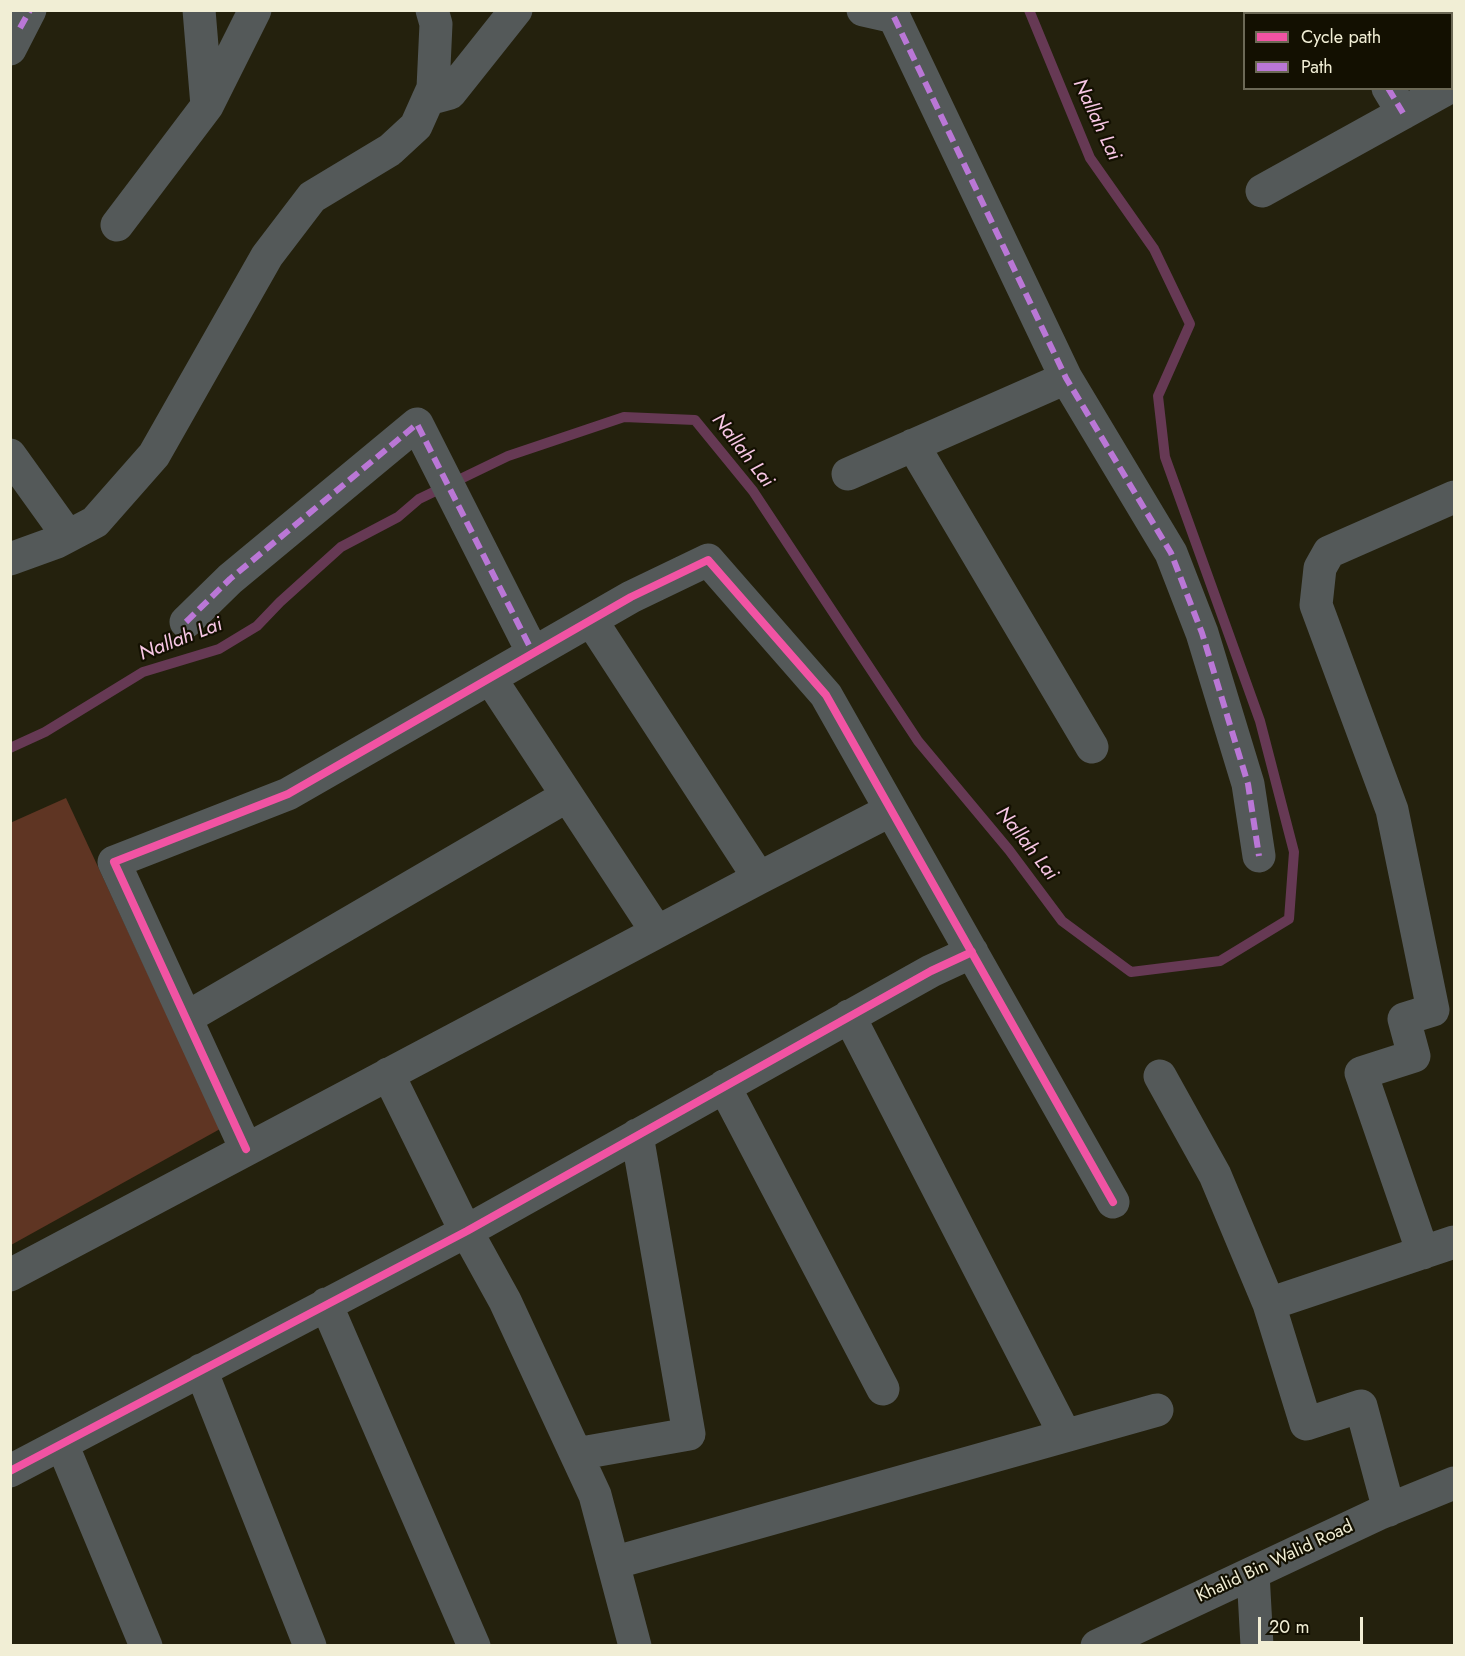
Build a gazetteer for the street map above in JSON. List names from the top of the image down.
{
  "streets": {
    "street": ["Khalid Bin Walid Road"]
  },
  "water": ["Nallah Lai"],
  "legend": ["Cycle path", "Path"],
  "scale_bar": "20 m"
}
